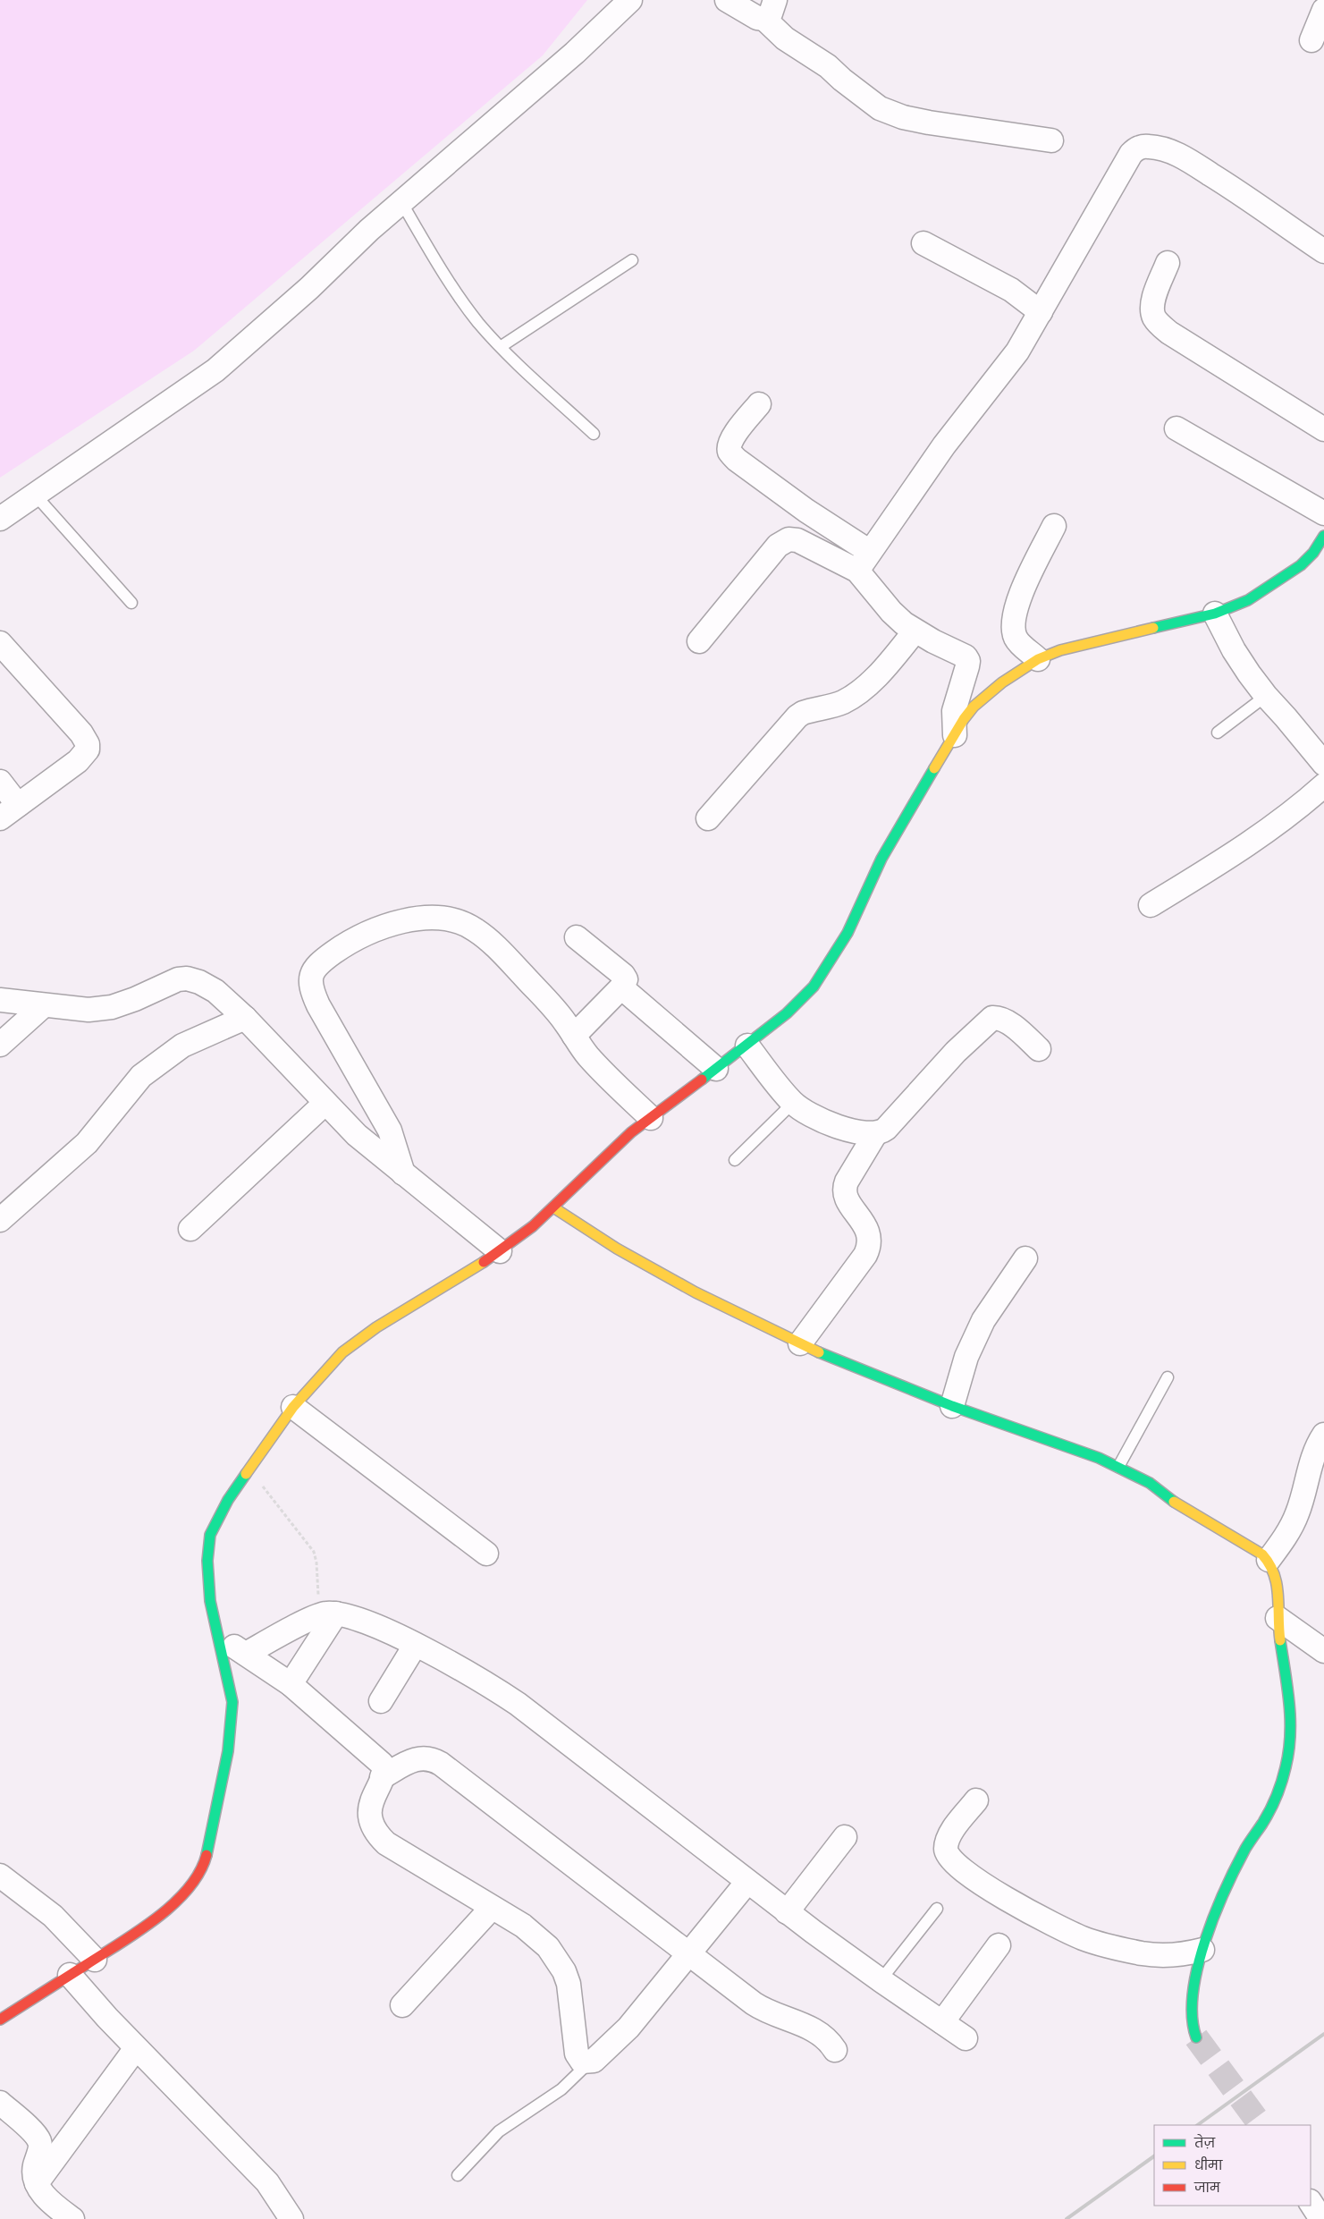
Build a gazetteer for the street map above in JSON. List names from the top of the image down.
{
  "legend": ["तेज़", "धीमा", "जाम"]
}
